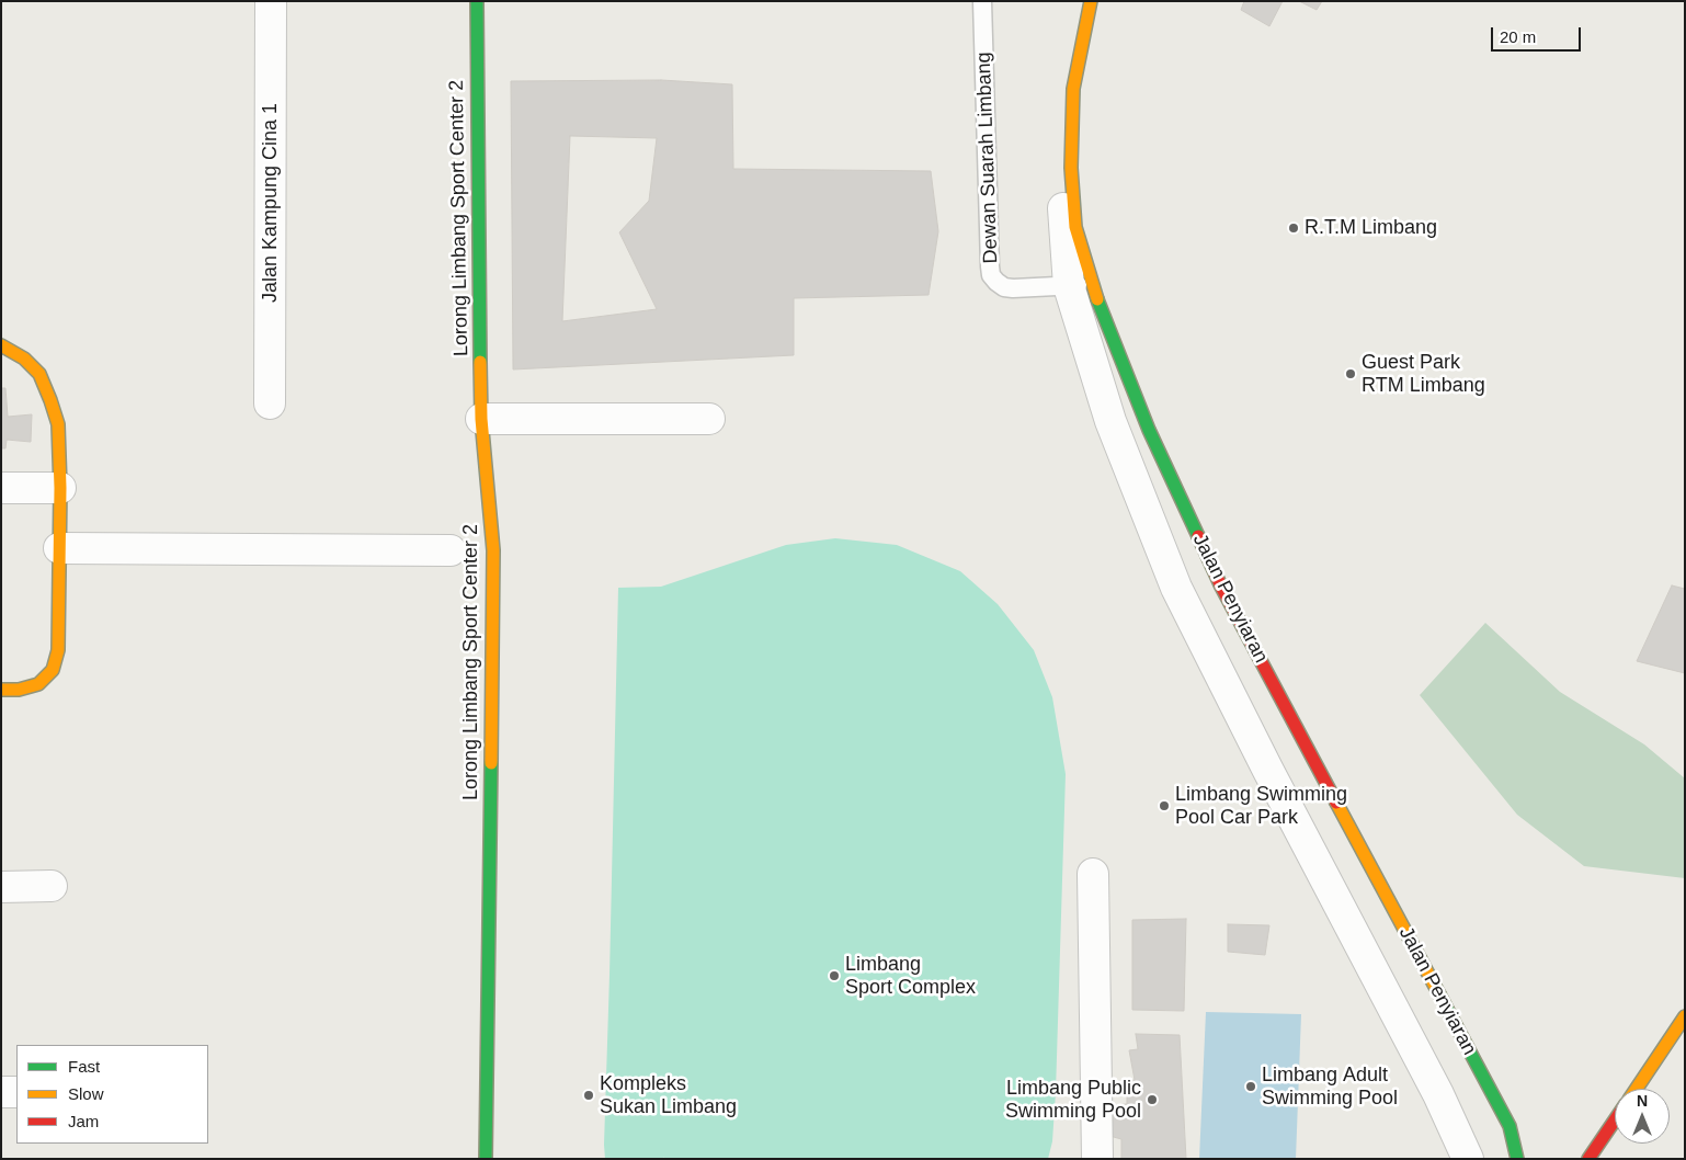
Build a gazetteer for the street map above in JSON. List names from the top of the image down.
{
  "streets": {
    "main road": ["Lorong Limbang Sport Center 2", "Jalan Penyiaran"],
    "street": ["Jalan Kampung Cina 1"],
    "lane": ["Dewan Suarah Limbang"]
  },
  "crossings": [
    ["Dewan Suarah Limbang", "Jalan Penyiaran"]
  ],
  "places": [
    "R.T.M Limbang",
    "Guest Park RTM Limbang",
    "Limbang Swimming Pool Car Park",
    "Limbang Sport Complex",
    "Limbang Adult Swimming Pool",
    "Kompleks Sukan Limbang",
    "Limbang Public Swimming Pool"
  ],
  "legend": ["Fast", "Slow", "Jam"],
  "scale_bar": "20 m",
  "north": "top"
}
